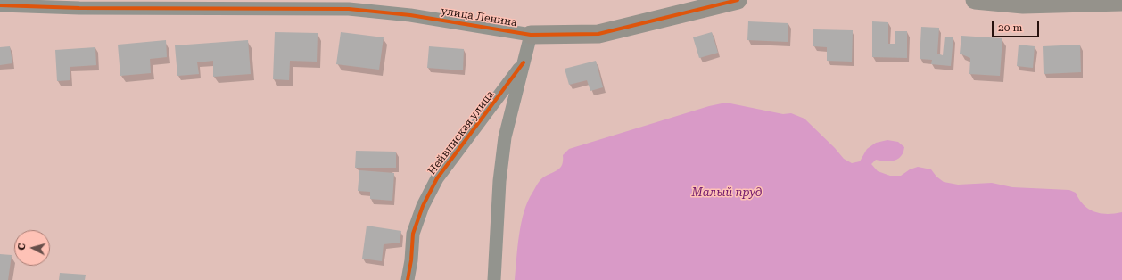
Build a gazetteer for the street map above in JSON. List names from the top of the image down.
{
  "streets": {
    "street": ["улица Ленина", "Нейвинская улица"]
  },
  "water": ["Малый пруд"],
  "scale_bar": "20 m",
  "north": "left"
}
